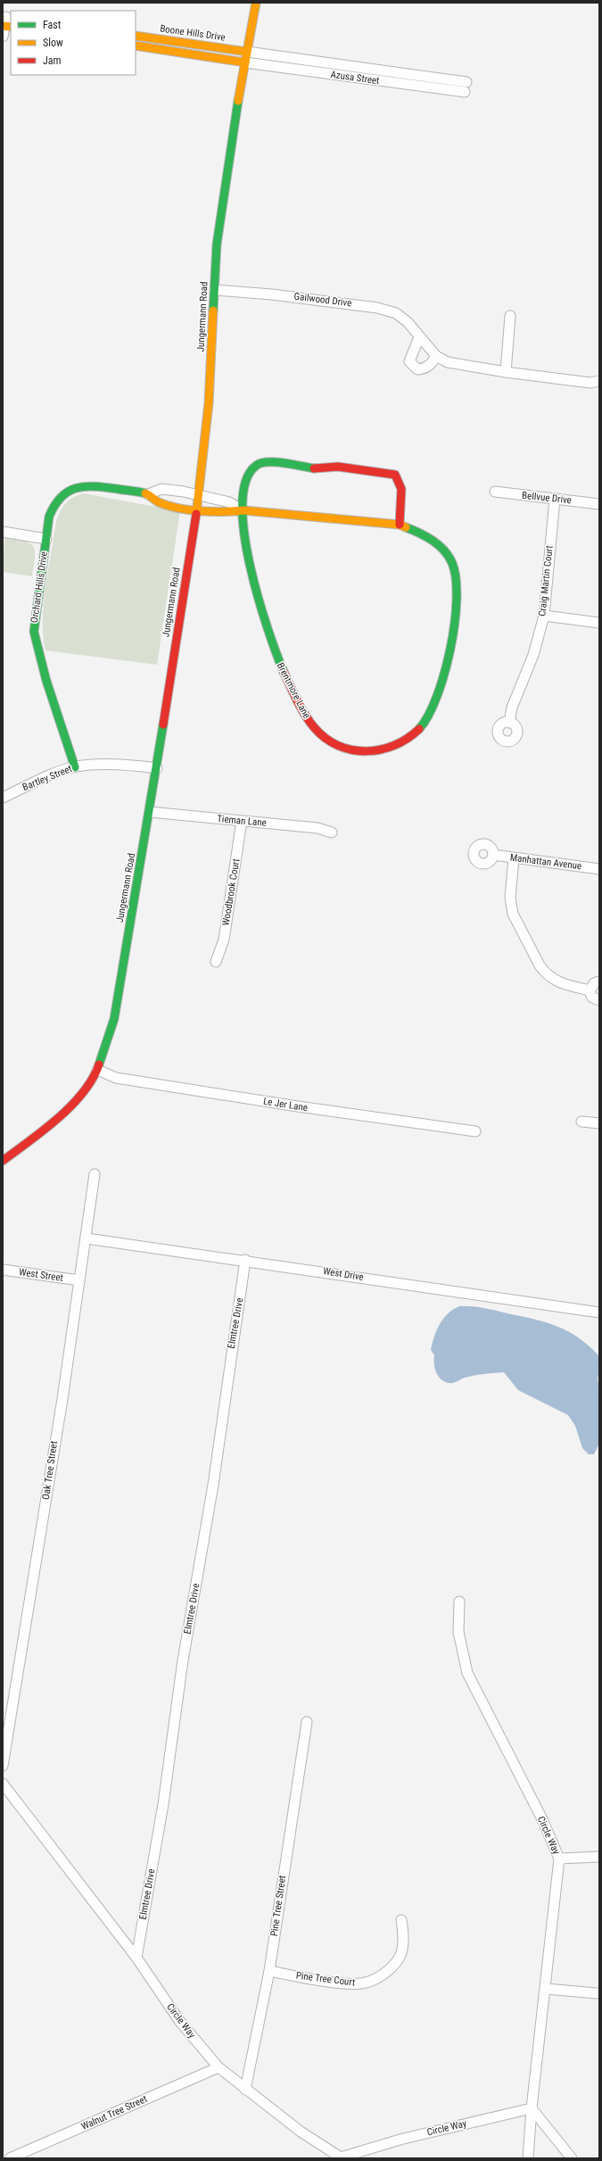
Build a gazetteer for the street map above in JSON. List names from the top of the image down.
{
  "streets": {
    "street": [
      "Boone Hills Drive",
      "Azusa Street",
      "Gailwood Drive",
      "Jungermann Road",
      "Bellvue Drive",
      "Craig Martin Court",
      "Orchard Hills Drive",
      "Brentmore Lane",
      "Bartley Street",
      "Tieman Lane",
      "Manhattan Avenue",
      "Woodbrook Court",
      "Le Jer Lane",
      "West Drive",
      "West Street",
      "Elmtree Drive",
      "Oak Tree Street",
      "Circle Way",
      "Pine Tree Street",
      "Pine Tree Court",
      "Walnut Tree Street"
    ]
  },
  "crossings": [
    ["Boone Hills Drive", "Azusa Street"],
    ["Boone Hills Drive", "Jungermann Road"],
    ["Azusa Street", "Jungermann Road"],
    ["Gailwood Drive", "Jungermann Road"],
    ["Jungermann Road", "Orchard Hills Drive"],
    ["Jungermann Road", "Brentmore Lane"],
    ["Jungermann Road", "Bartley Street"],
    ["Jungermann Road", "Tieman Lane"],
    ["Jungermann Road", "Le Jer Lane"],
    ["Bellvue Drive", "Craig Martin Court"],
    ["Orchard Hills Drive", "Brentmore Lane"],
    ["Orchard Hills Drive", "Bartley Street"],
    ["Tieman Lane", "Woodbrook Court"],
    ["West Drive", "Elmtree Drive"],
    ["West Drive", "Oak Tree Street"],
    ["West Street", "Oak Tree Street"],
    ["Elmtree Drive", "Circle Way"],
    ["Circle Way", "Pine Tree Street"],
    ["Circle Way", "Walnut Tree Street"],
    ["Pine Tree Street", "Pine Tree Court"]
  ],
  "legend": ["Fast", "Slow", "Jam"]
}
